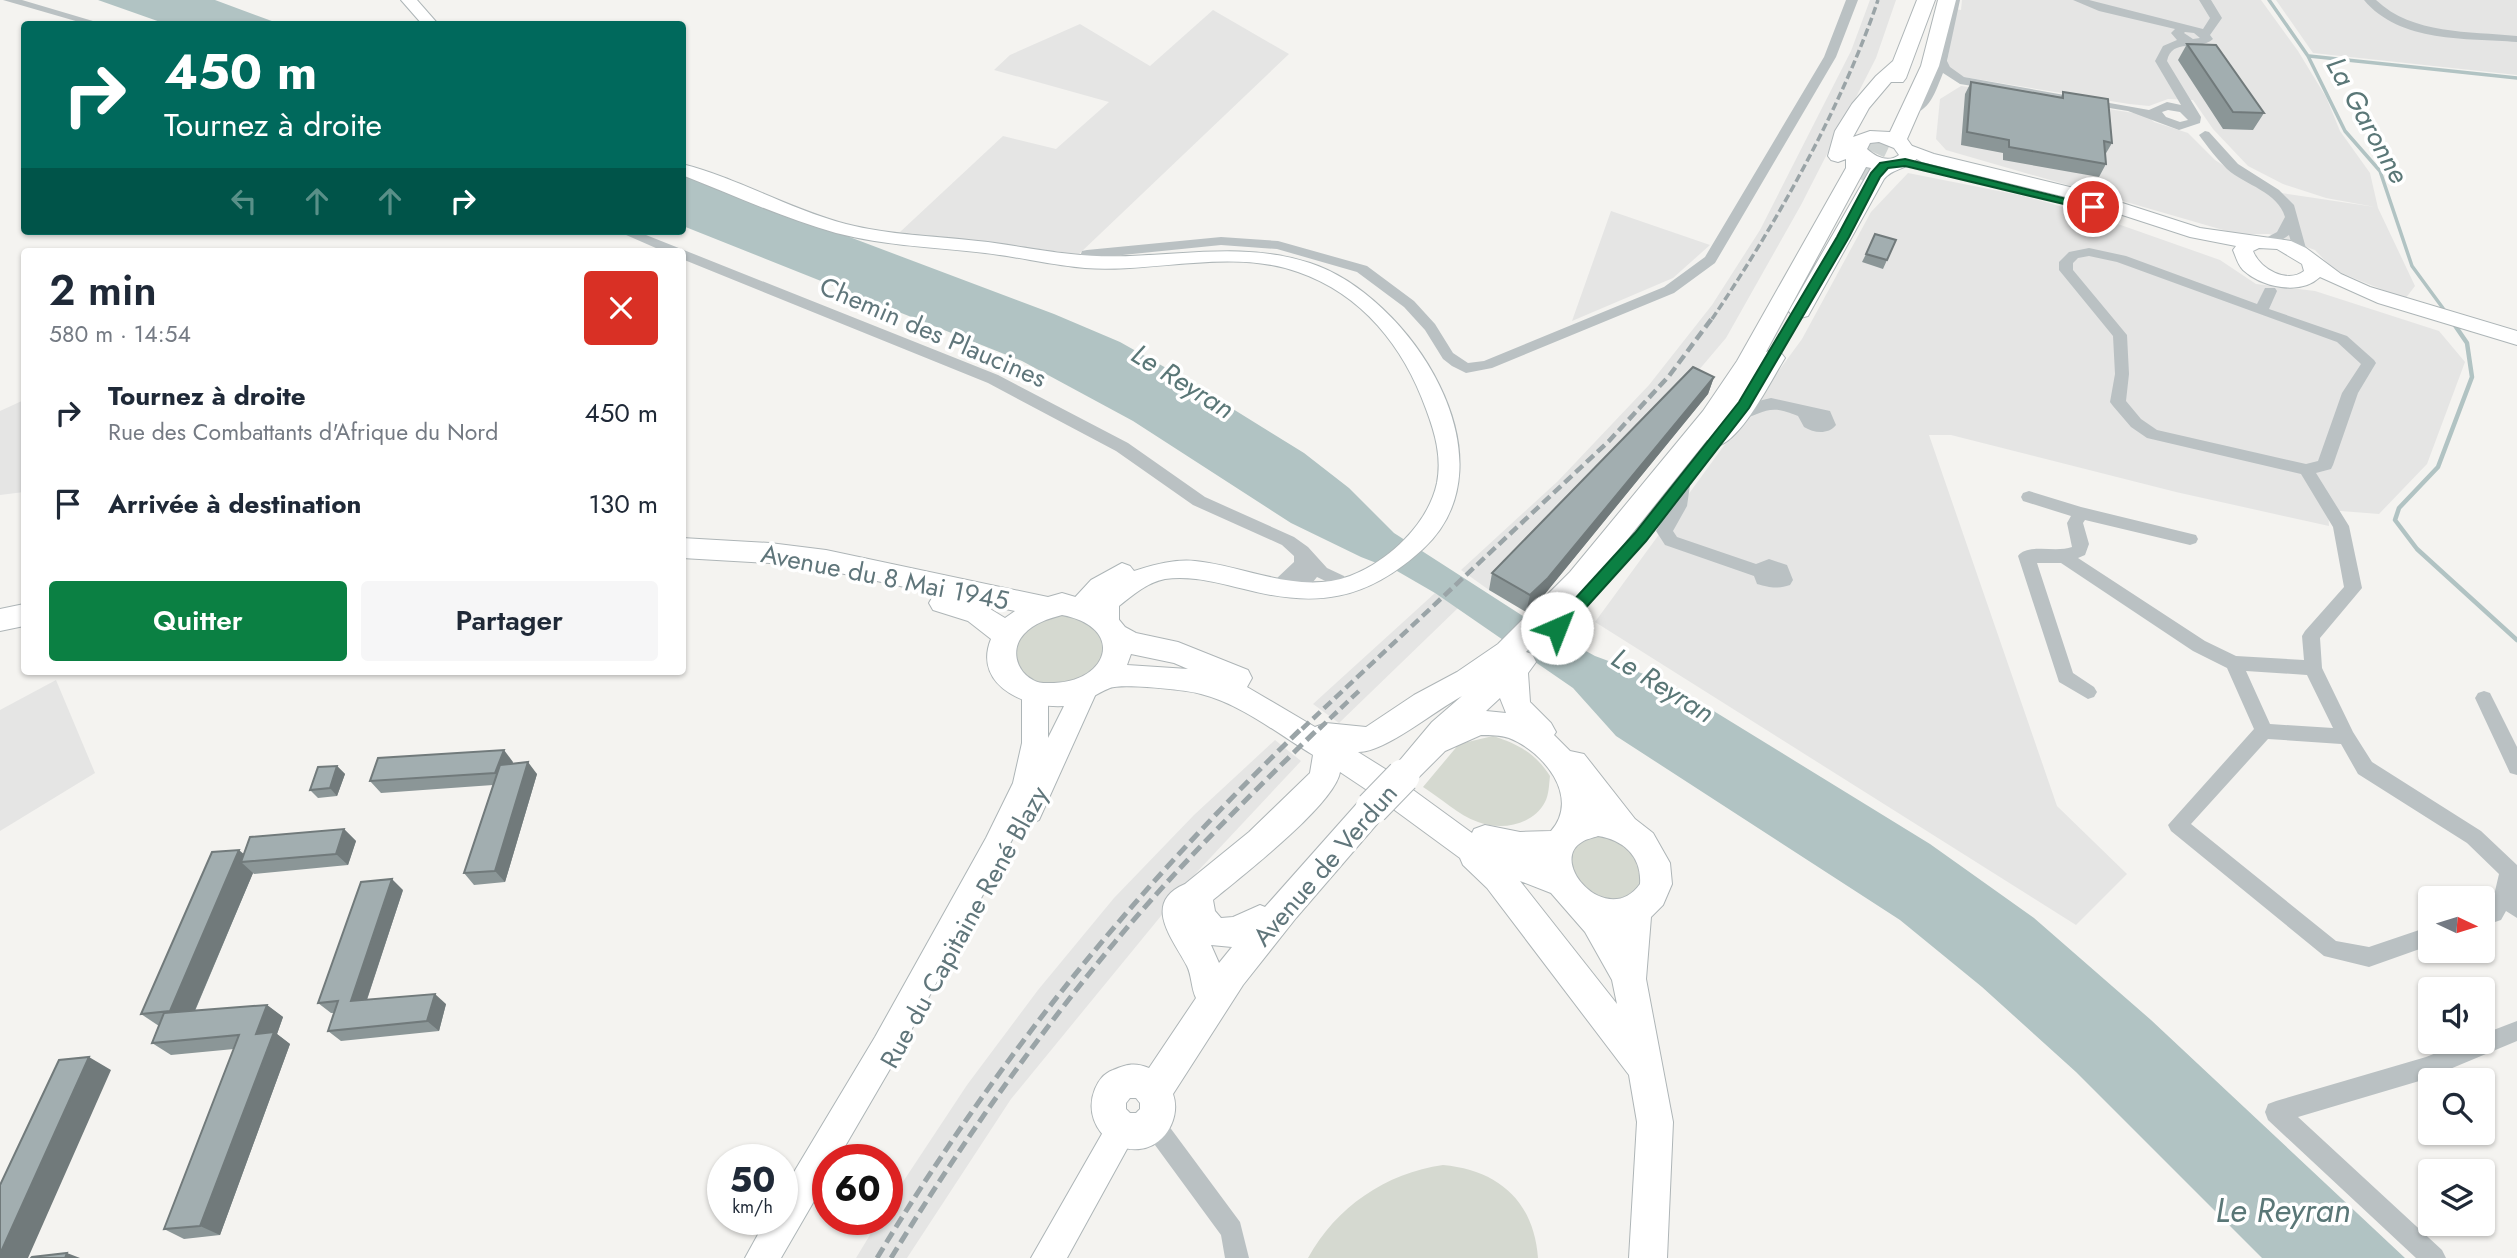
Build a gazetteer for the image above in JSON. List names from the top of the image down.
{
  "streets": {
    "main road": ["Avenue du 8 Mai 1945", "Avenue de Verdun", "Rue du Capitaine René Blazy"],
    "street": ["Chemin des Plaucines"]
  },
  "crossings": [
    ["Avenue du 8 Mai 1945", "Rue du Capitaine René Blazy"]
  ],
  "water": ["La Garonne", "Le Reyran"],
  "north": "right",
  "page": {
    "turn": ["450 m", "Tournez à droite"],
    "heading": ["2 min", "580 m · 14:54"],
    "list": [
      {
        "name": "Tournez à droite",
        "note": "Rue des Combattants d'Afrique du Nord",
        "value": "450 m"
      },
      {
        "name": "Arrivée à destination",
        "value": "130 m"
      }
    ],
    "buttons": ["Quitter", "Partager"],
    "speed": "50 km/h",
    "limit": "60"
  }
}
